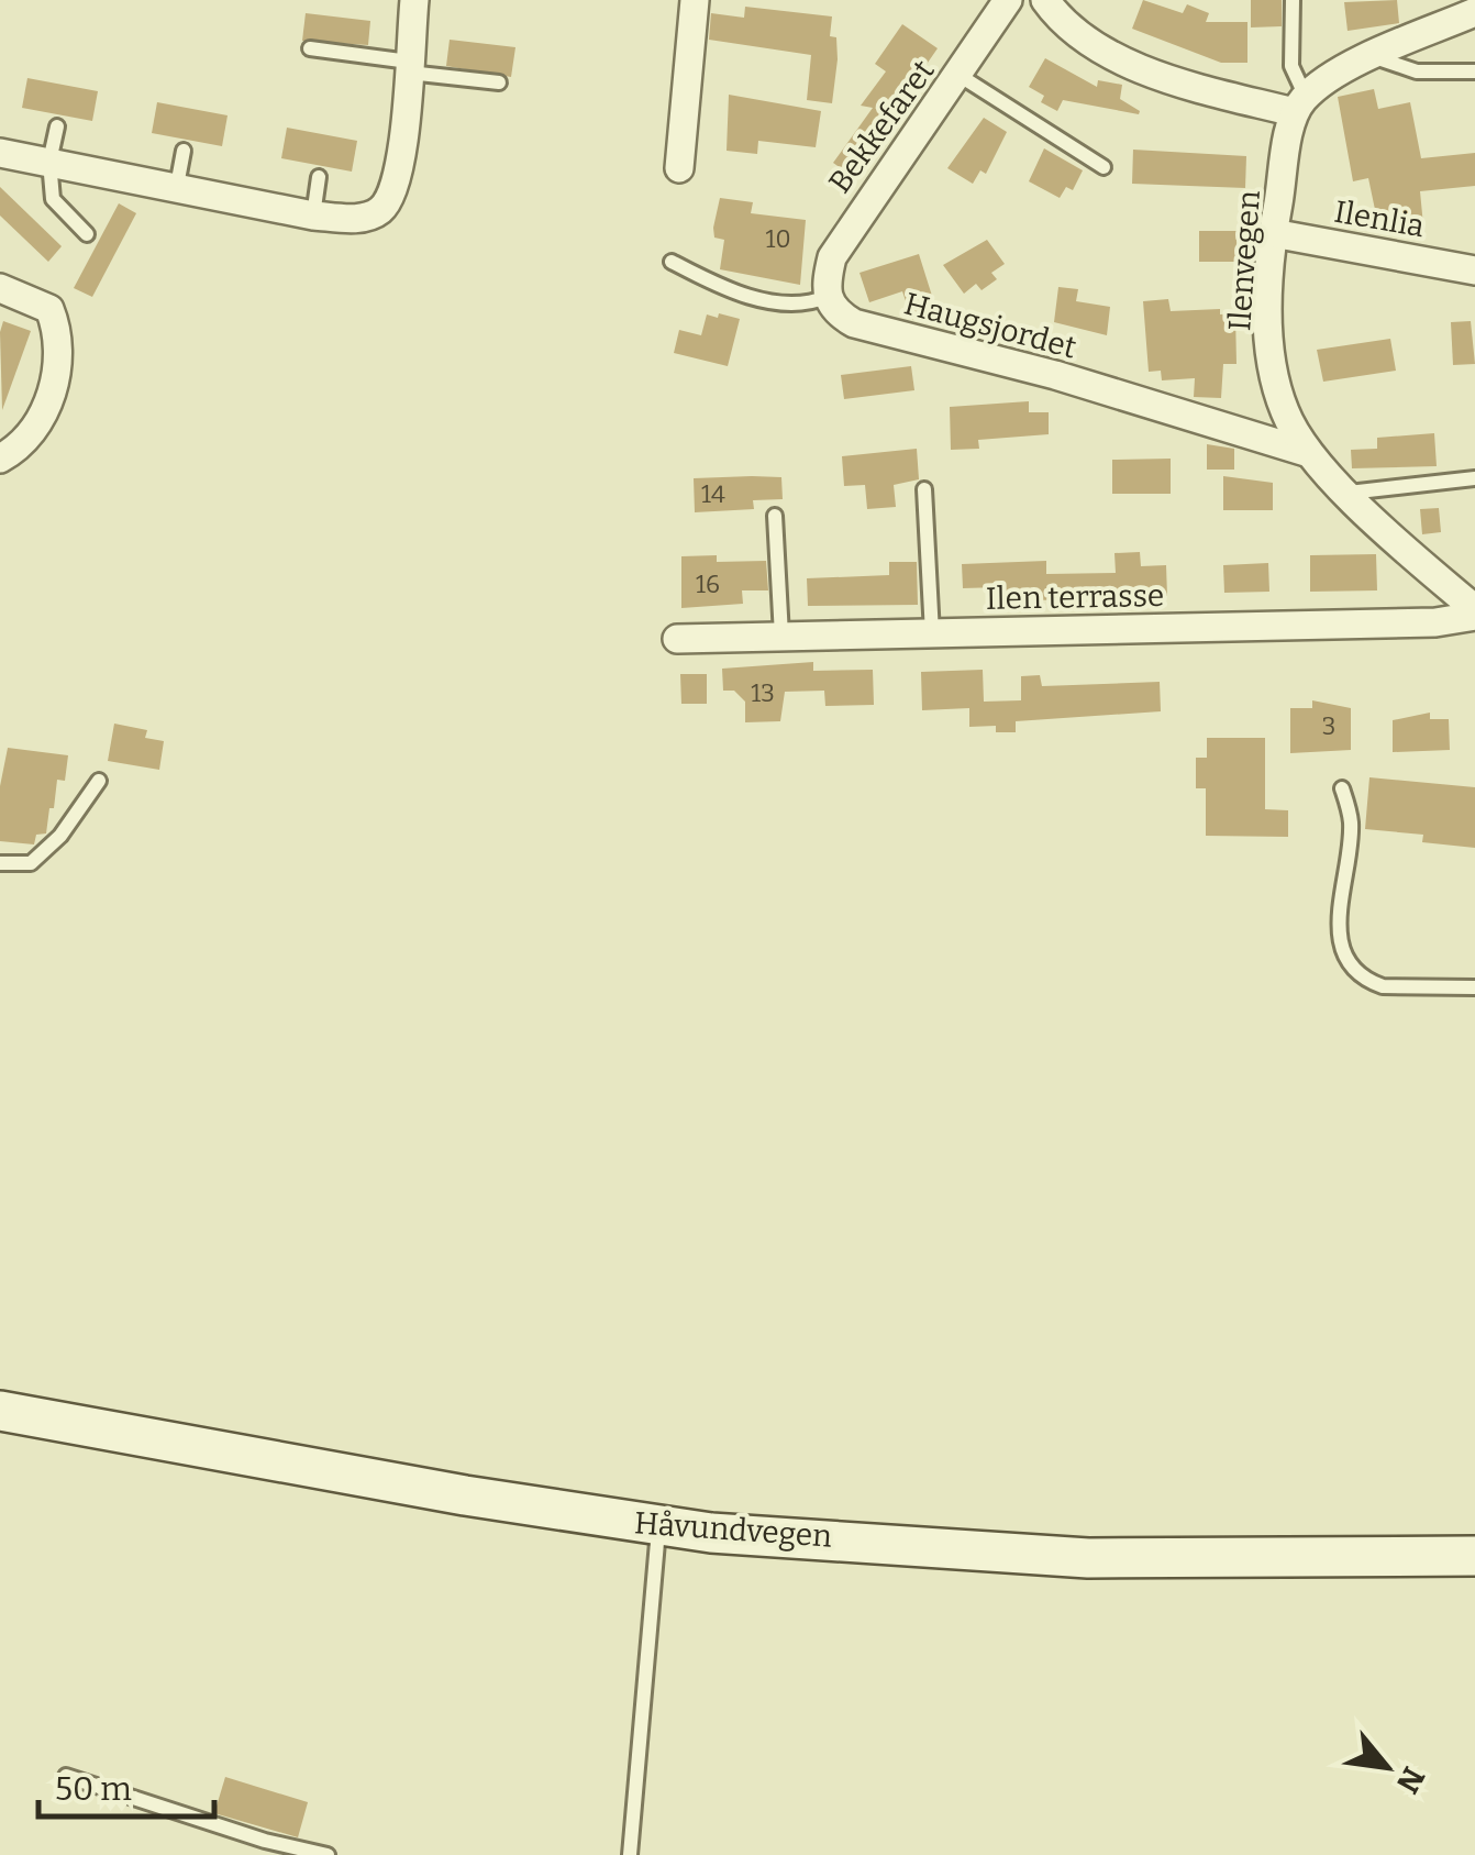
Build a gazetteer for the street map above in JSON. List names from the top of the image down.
{
  "streets": {
    "main road": ["Håvundvegen"],
    "street": [
      "Bekkefaret",
      "Ilenlia",
      "Ilenvegen",
      "Haugsjordet",
      "Ilen terrasse"
    ]
  },
  "crossings": [
    ["Bekkefaret", "Haugsjordet"],
    ["Ilenlia", "Ilenvegen"],
    ["Ilenvegen", "Haugsjordet"],
    ["Ilenvegen", "Ilen terrasse"]
  ],
  "house_numbers": [
    "10",
    "14",
    "16",
    "13",
    "3"
  ],
  "scale_bar": "50 m",
  "north": "bottom right"
}
